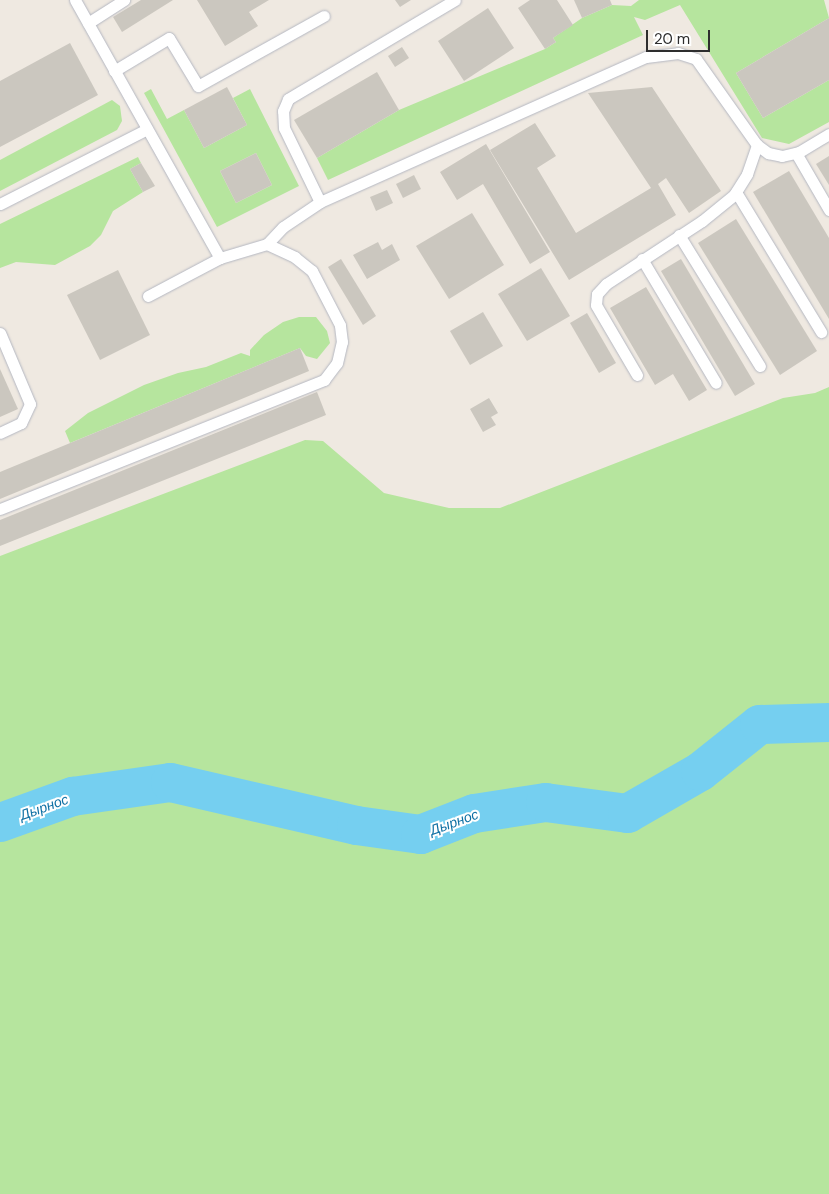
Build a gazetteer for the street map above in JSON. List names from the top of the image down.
{
  "water": ["Дырнос"],
  "scale_bar": "20 m"
}
